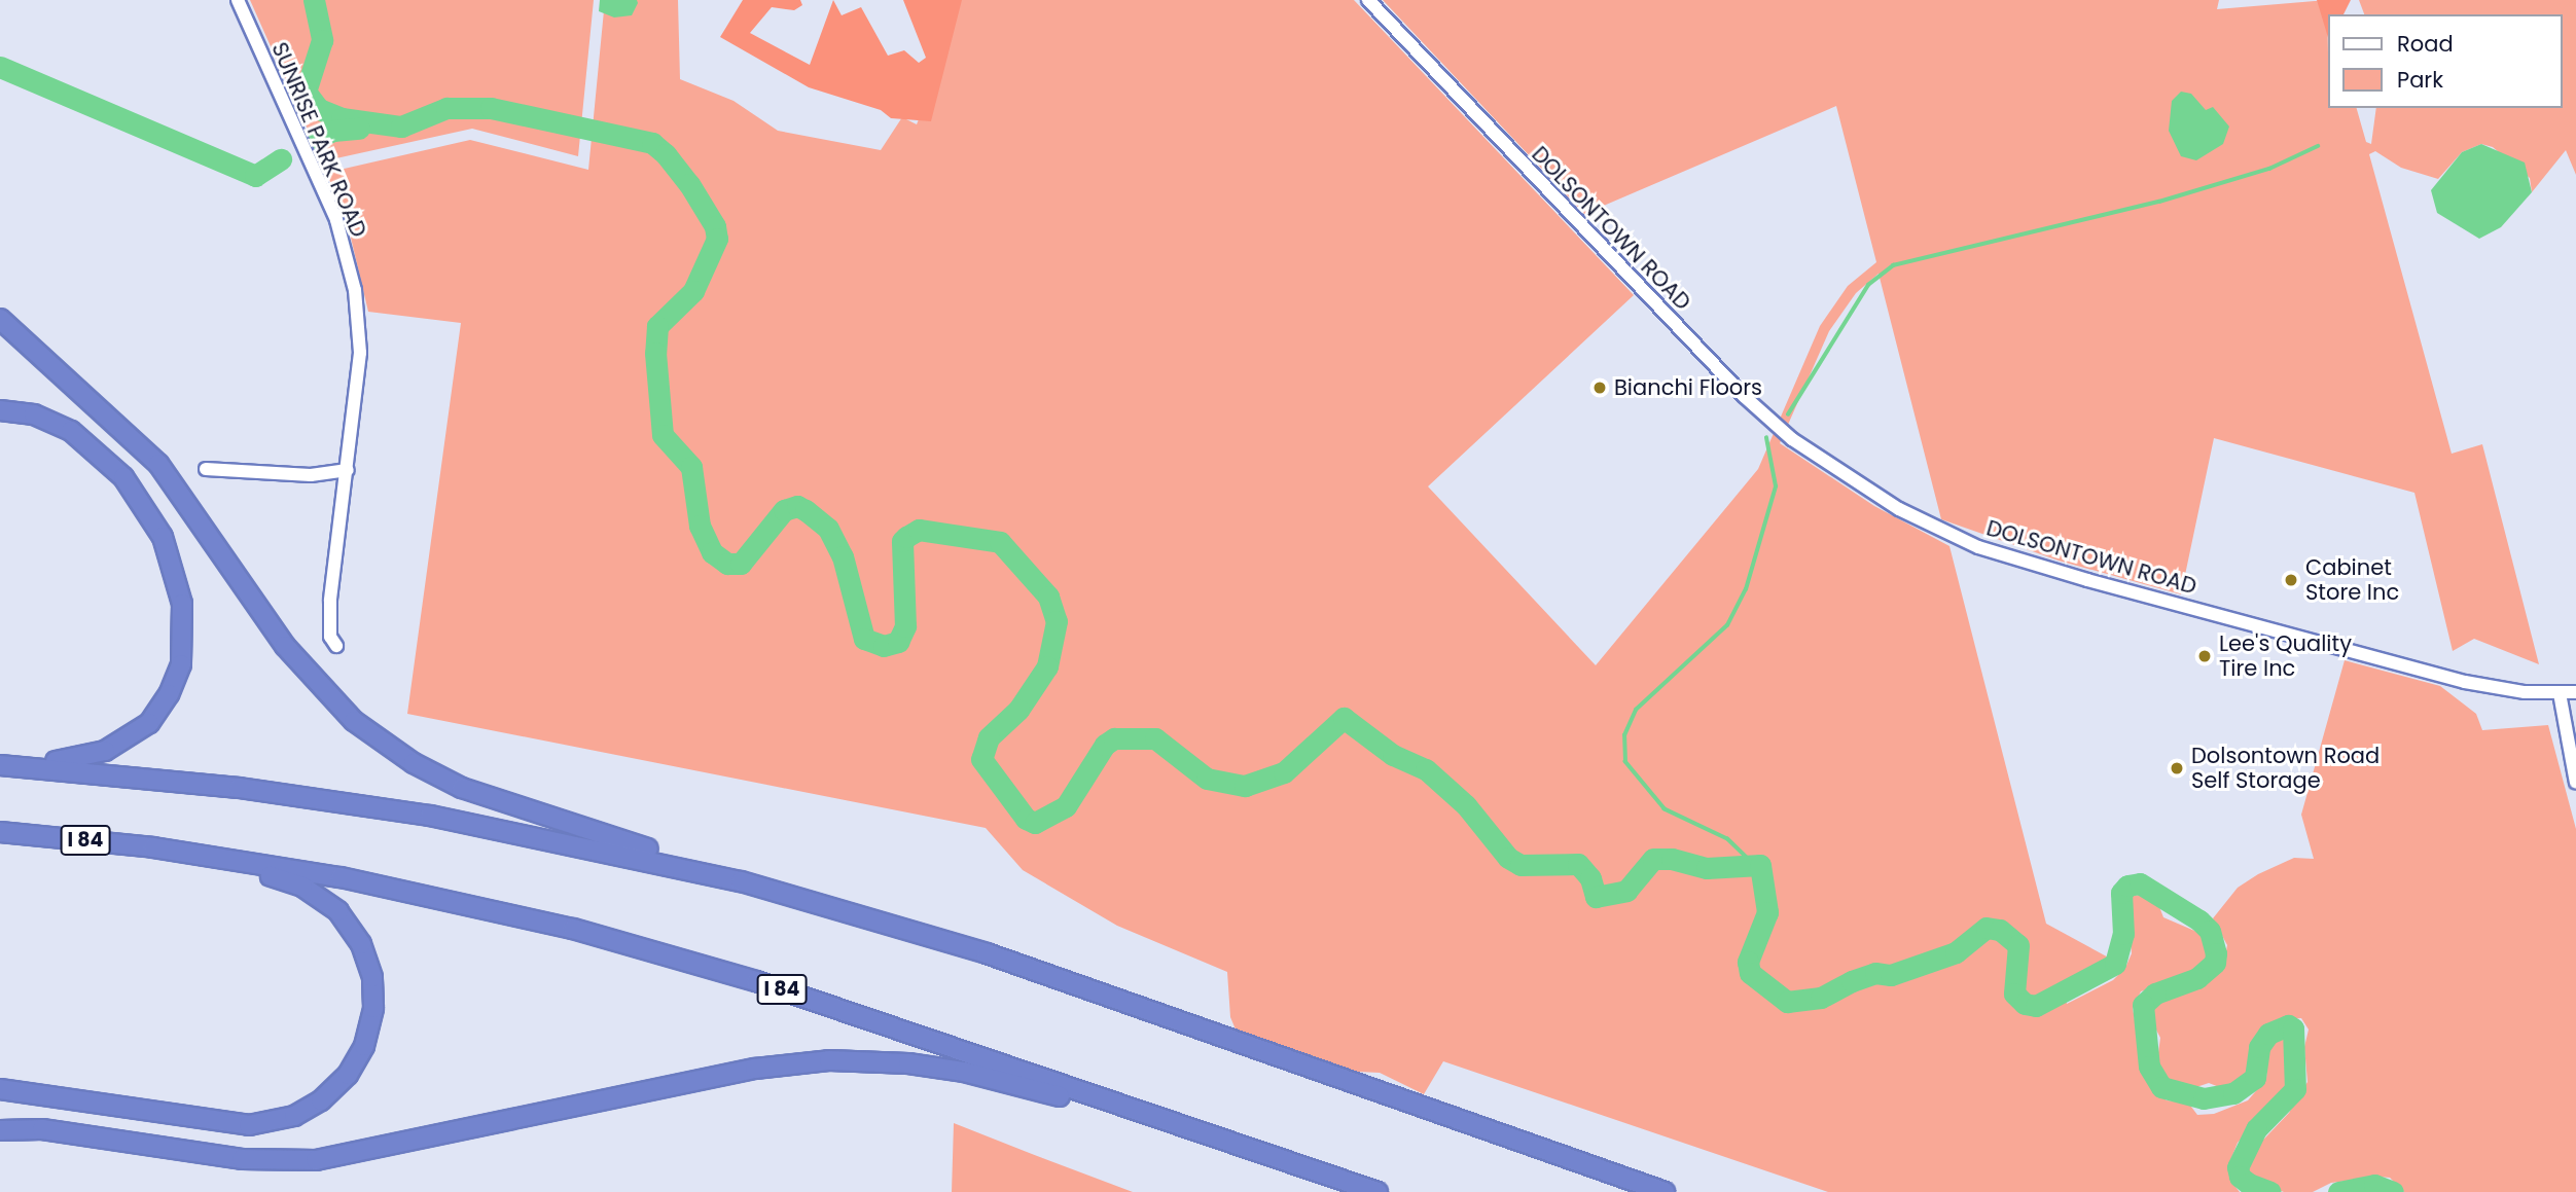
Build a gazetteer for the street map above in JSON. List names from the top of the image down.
{
  "streets": {
    "highway": ["I 84"],
    "street": ["SUNRISE PARK ROAD", "DOLSONTOWN ROAD"]
  },
  "places": [
    "Bianchi Floors",
    "Cabinet Store Inc",
    "Lee's Quality Tire Inc",
    "Dolsontown Road Self Storage"
  ],
  "legend": ["Road", "Park"]
}
